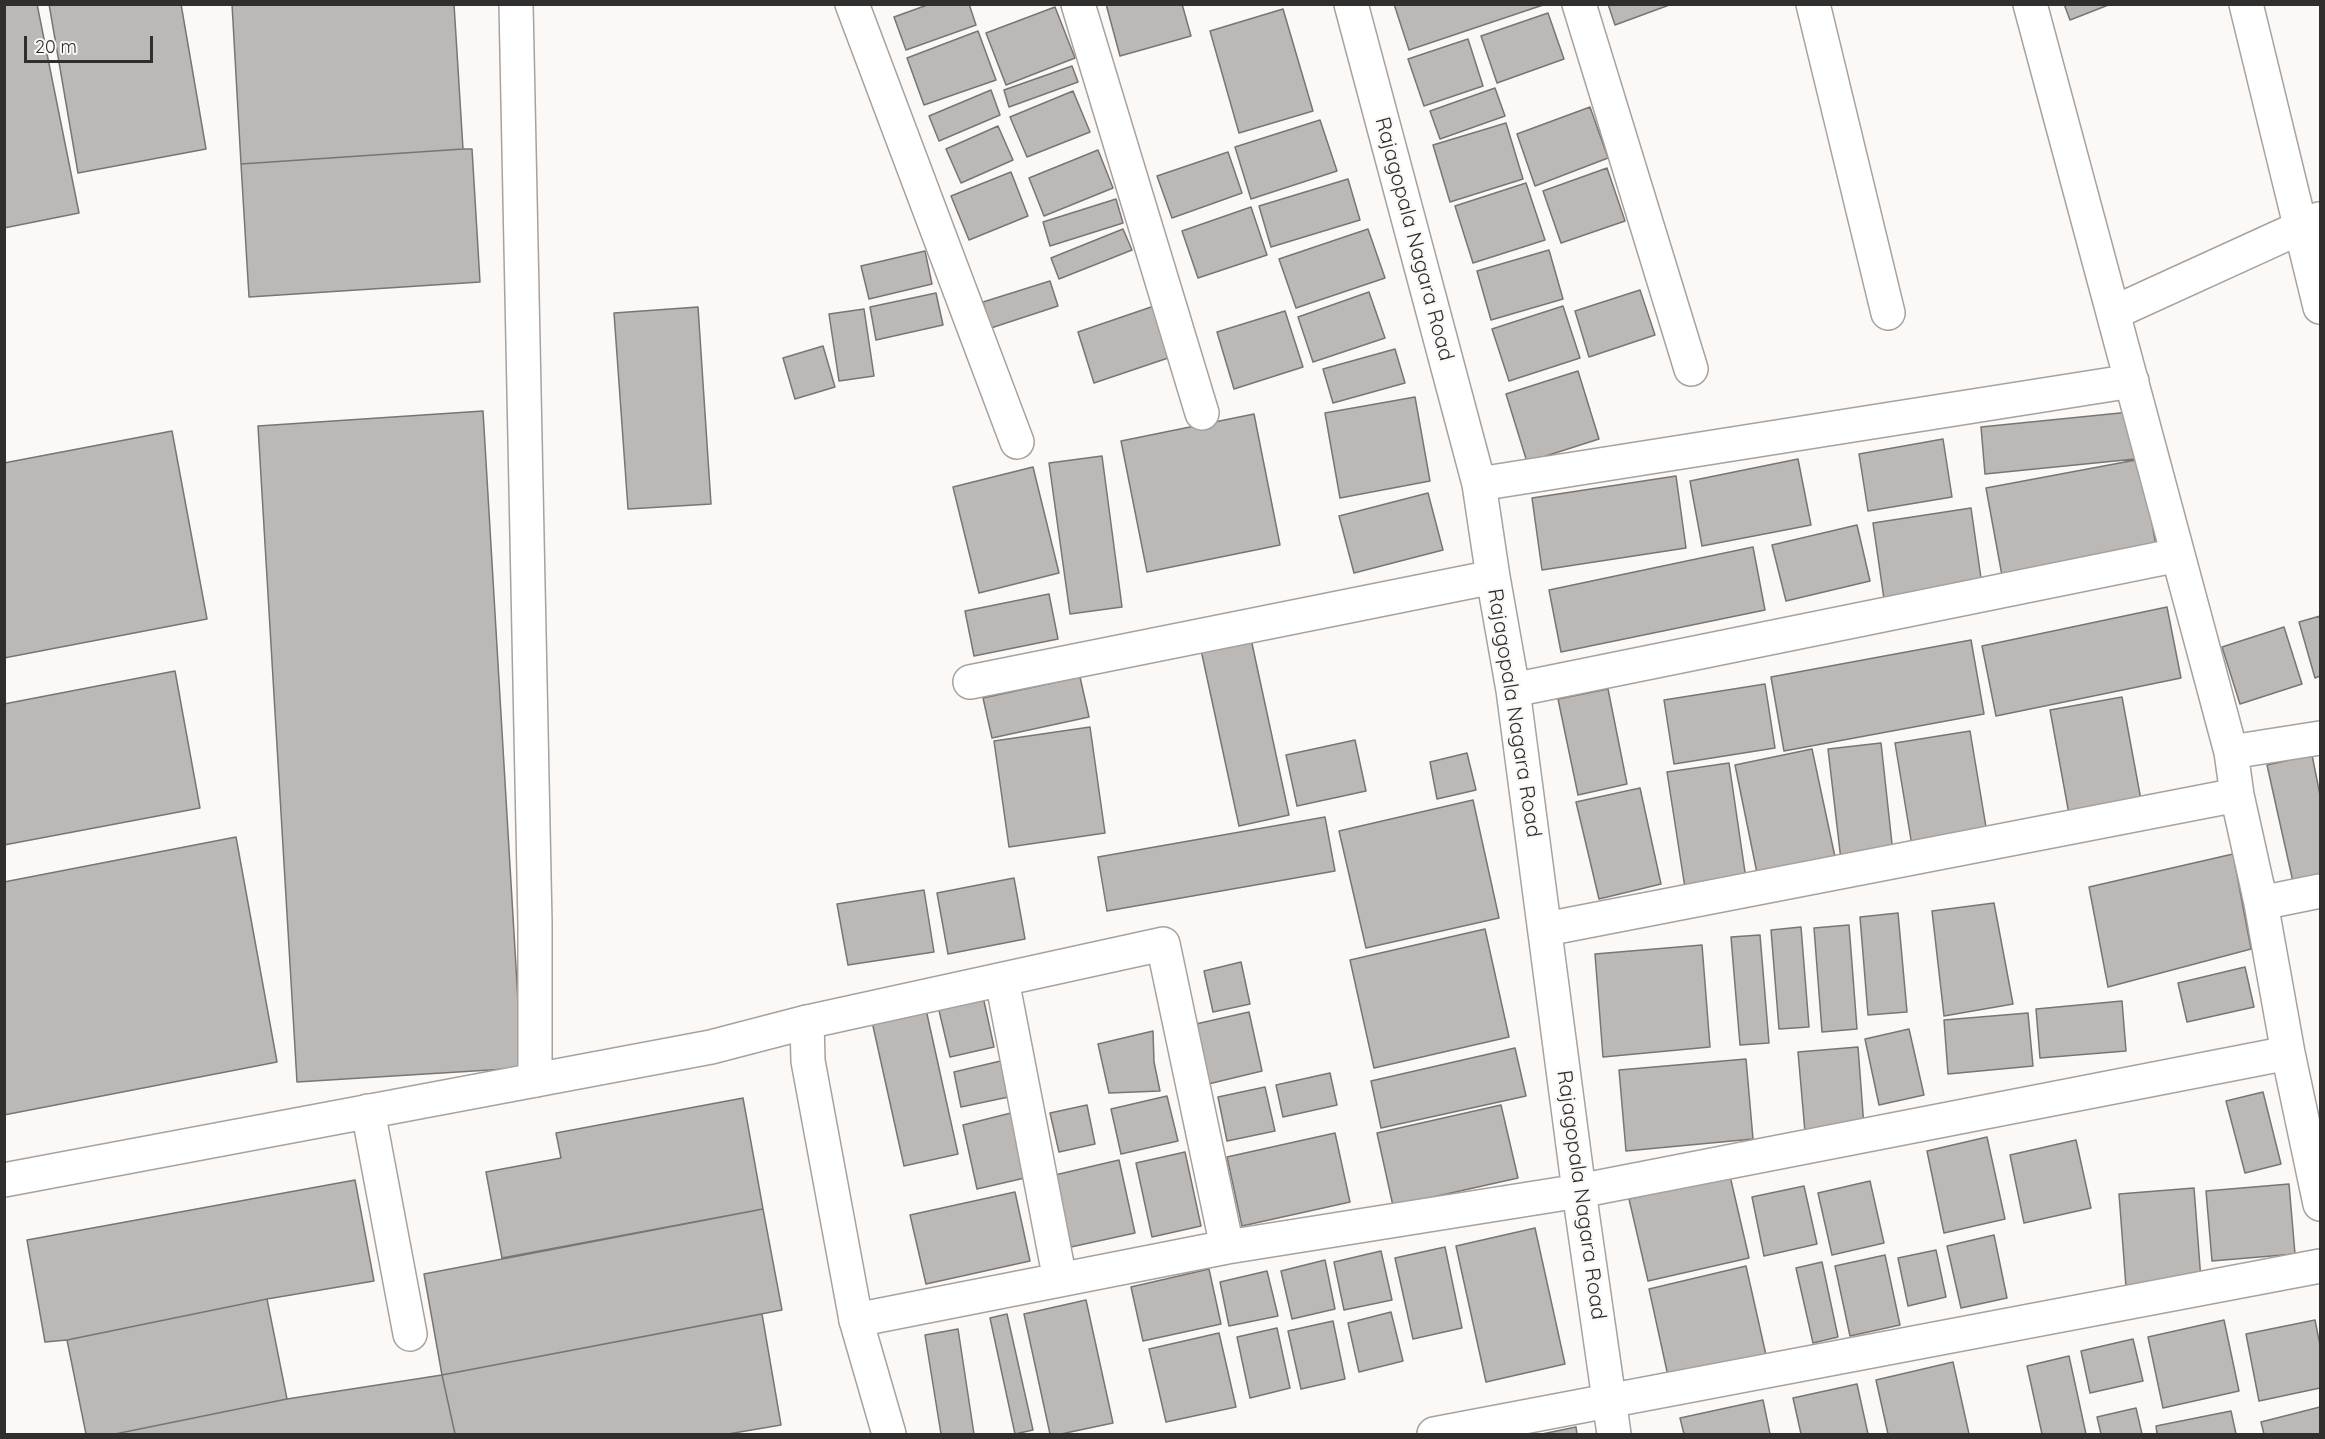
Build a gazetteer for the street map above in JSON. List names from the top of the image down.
{
  "streets": {
    "street": ["Rajagopala Nagara Road"]
  },
  "scale_bar": "20 m"
}
